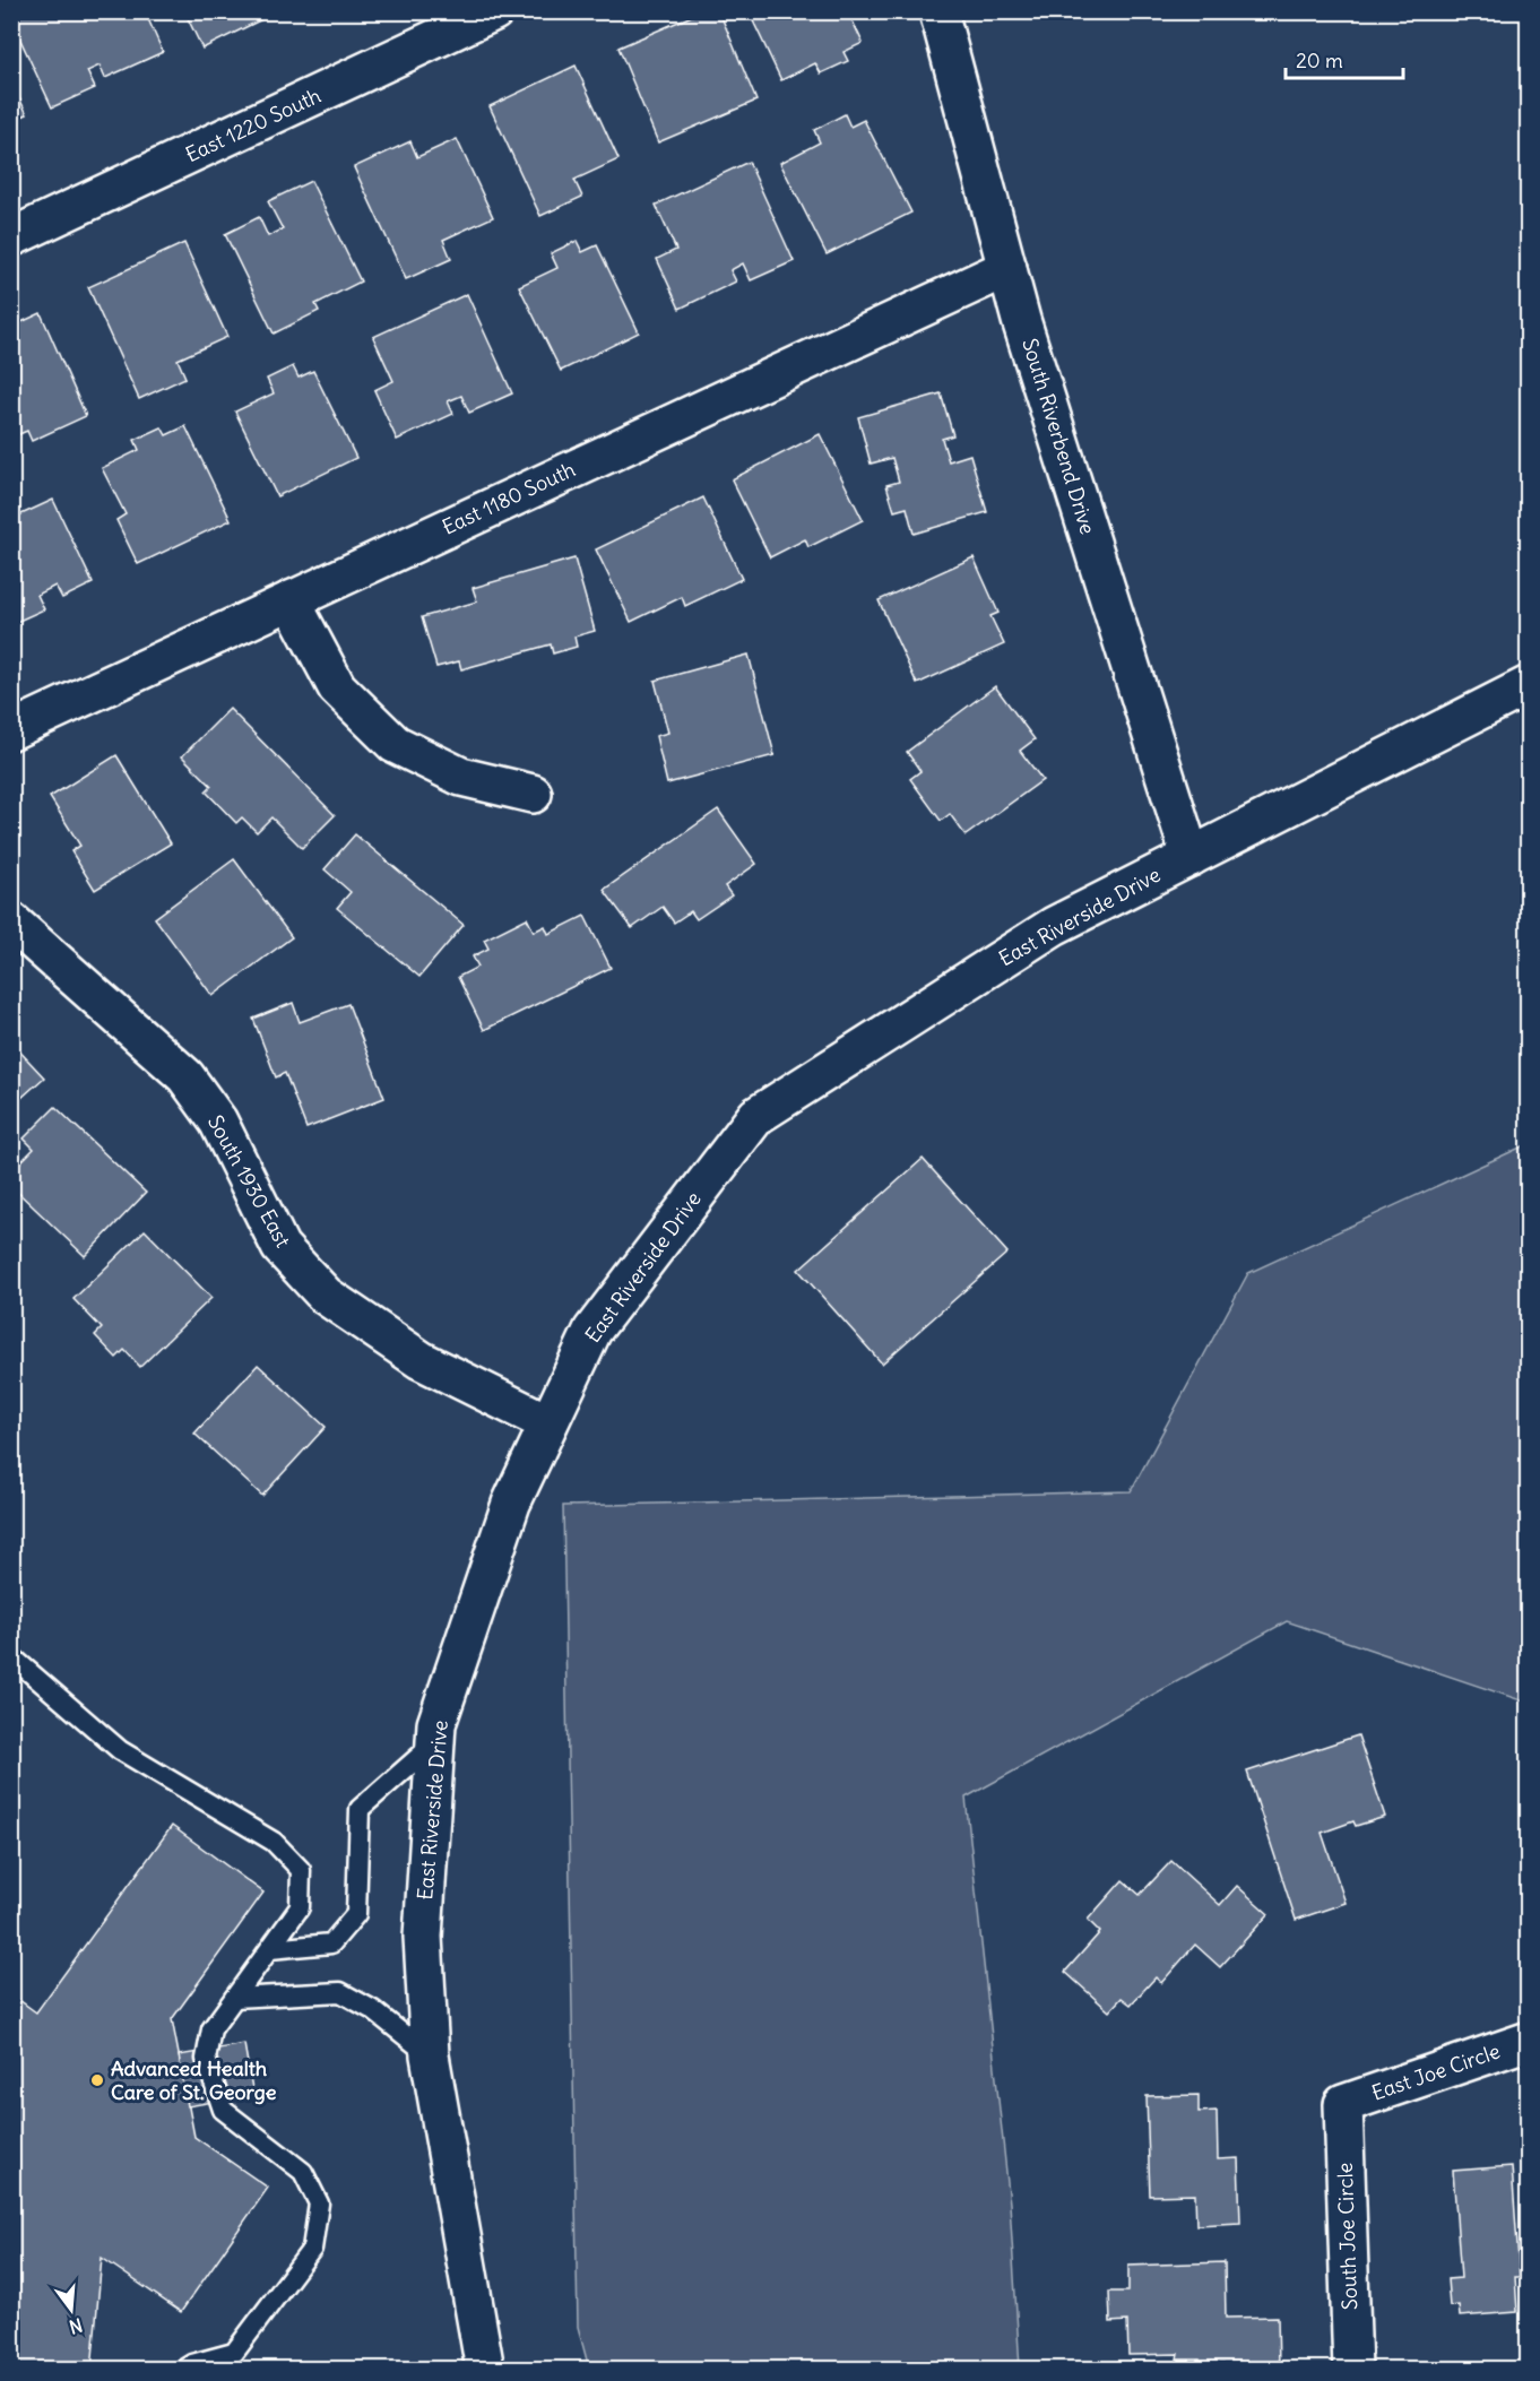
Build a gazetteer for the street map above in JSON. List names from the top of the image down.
{
  "streets": {
    "street": [
      "East 1220 South",
      "South Riverbend Drive",
      "East 1180 South",
      "East Riverside Drive",
      "South 1930 East",
      "East Joe Circle",
      "South Joe Circle"
    ]
  },
  "crossings": [
    ["South Riverbend Drive", "East 1180 South"],
    ["South Riverbend Drive", "East Riverside Drive"],
    ["East Riverside Drive", "South 1930 East"],
    ["East Joe Circle", "South Joe Circle"]
  ],
  "places": ["Advanced Health Care of St. George"],
  "scale_bar": "20 m",
  "north": "bottom"
}
